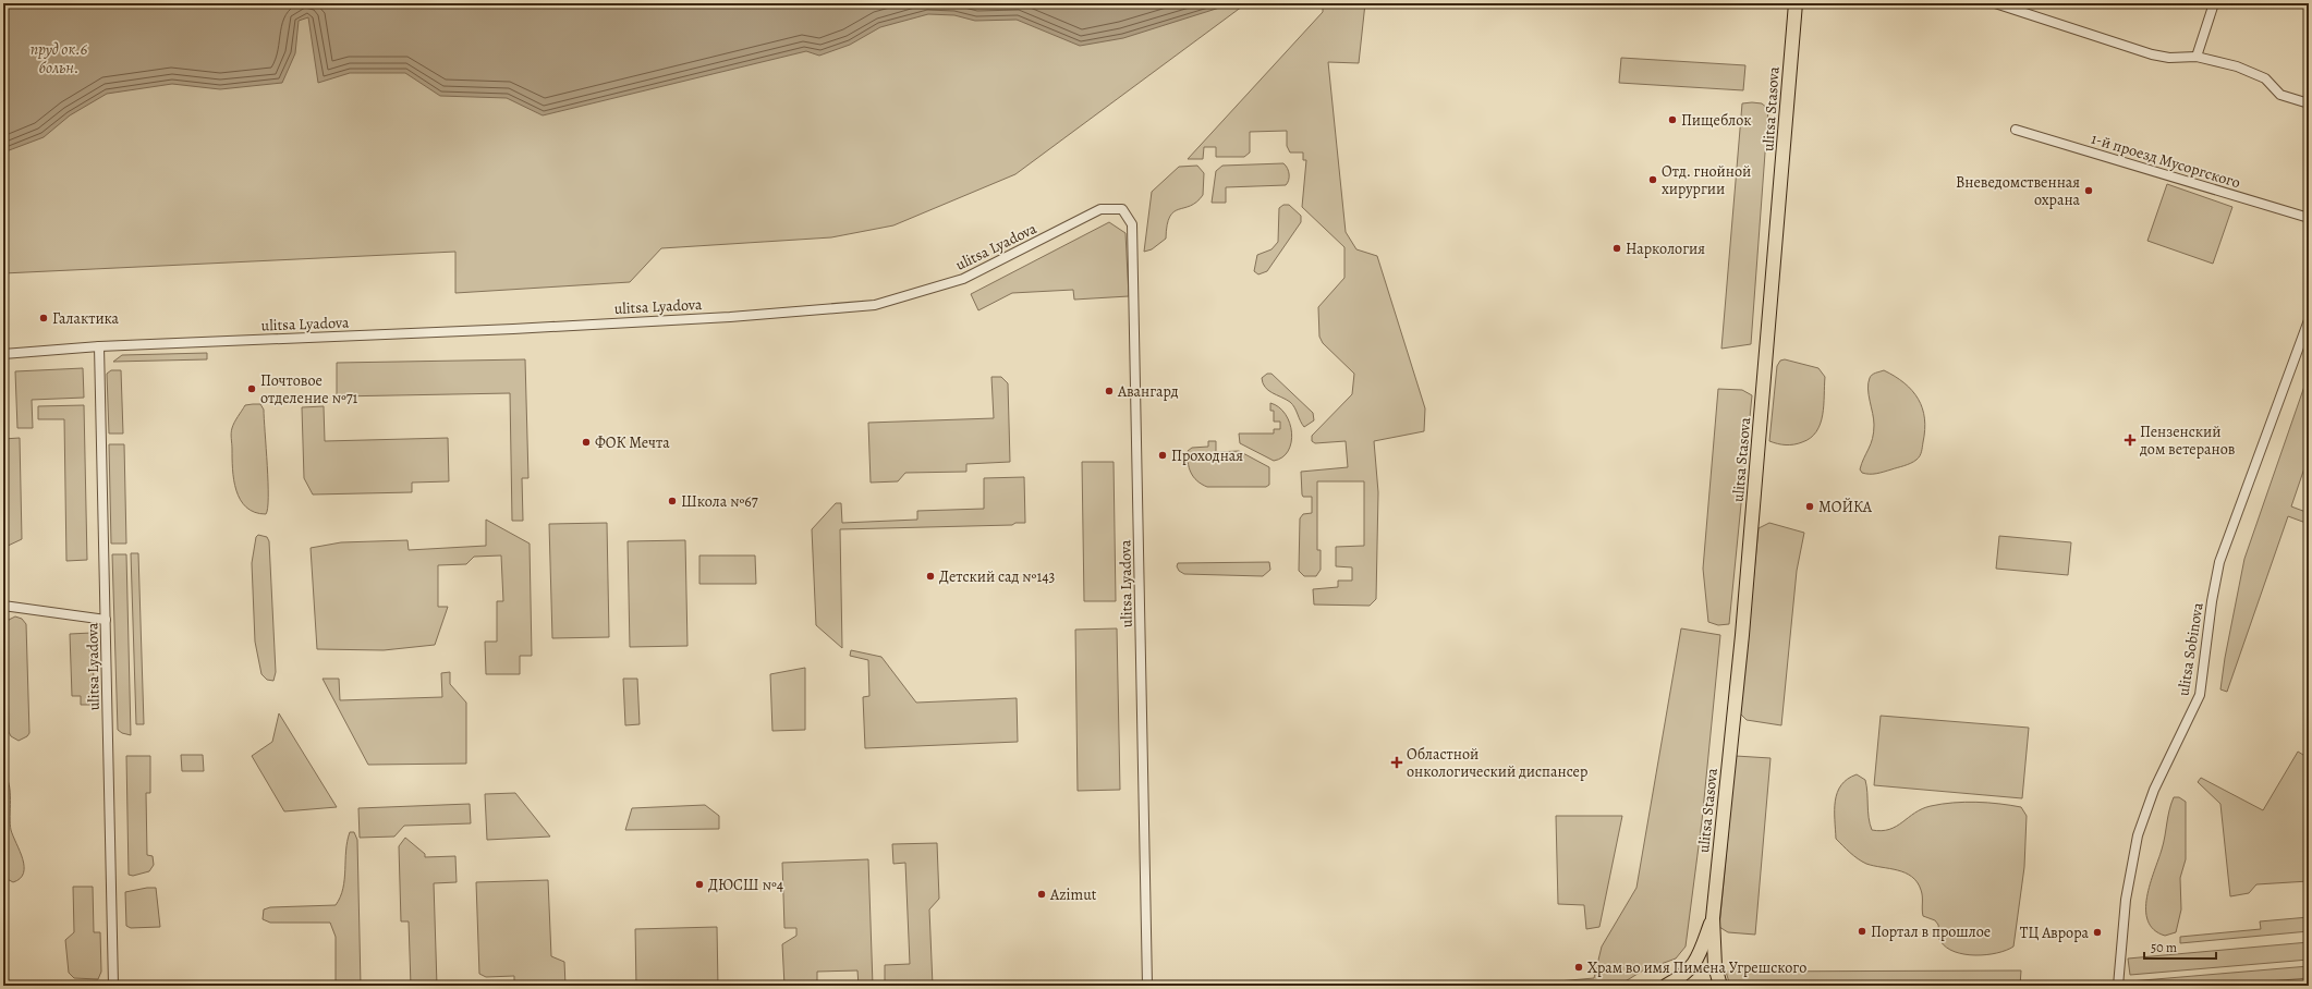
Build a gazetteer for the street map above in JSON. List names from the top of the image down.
{
  "streets": {
    "main road": ["ulitsa Stasova"],
    "street": ["1-й проезд Мусоргского", "ulitsa Lyadova", "ulitsa Sobinova"]
  },
  "water": ["пруд ок.6 больн."],
  "places": {
    "other": [
      "Пищеблок",
      "Отд. гнойной хирургии",
      "Вневедомственная охрана",
      "Наркология",
      "Галактика",
      "Почтовое отделение №71",
      "Авангард",
      "ФОК Мечта",
      "Проходная",
      "Школа №67",
      "МОЙКА",
      "Детский сад №143",
      "ДЮСШ №4",
      "Azimut",
      "Портал в прошлое",
      "ТЦ Аврора",
      "Храм во имя Пимена Угрешского"
    ],
    "health": ["Пензенский дом ветеранов", "Областной онкологический диспансер"]
  },
  "scale_bar": "50 m"
}
